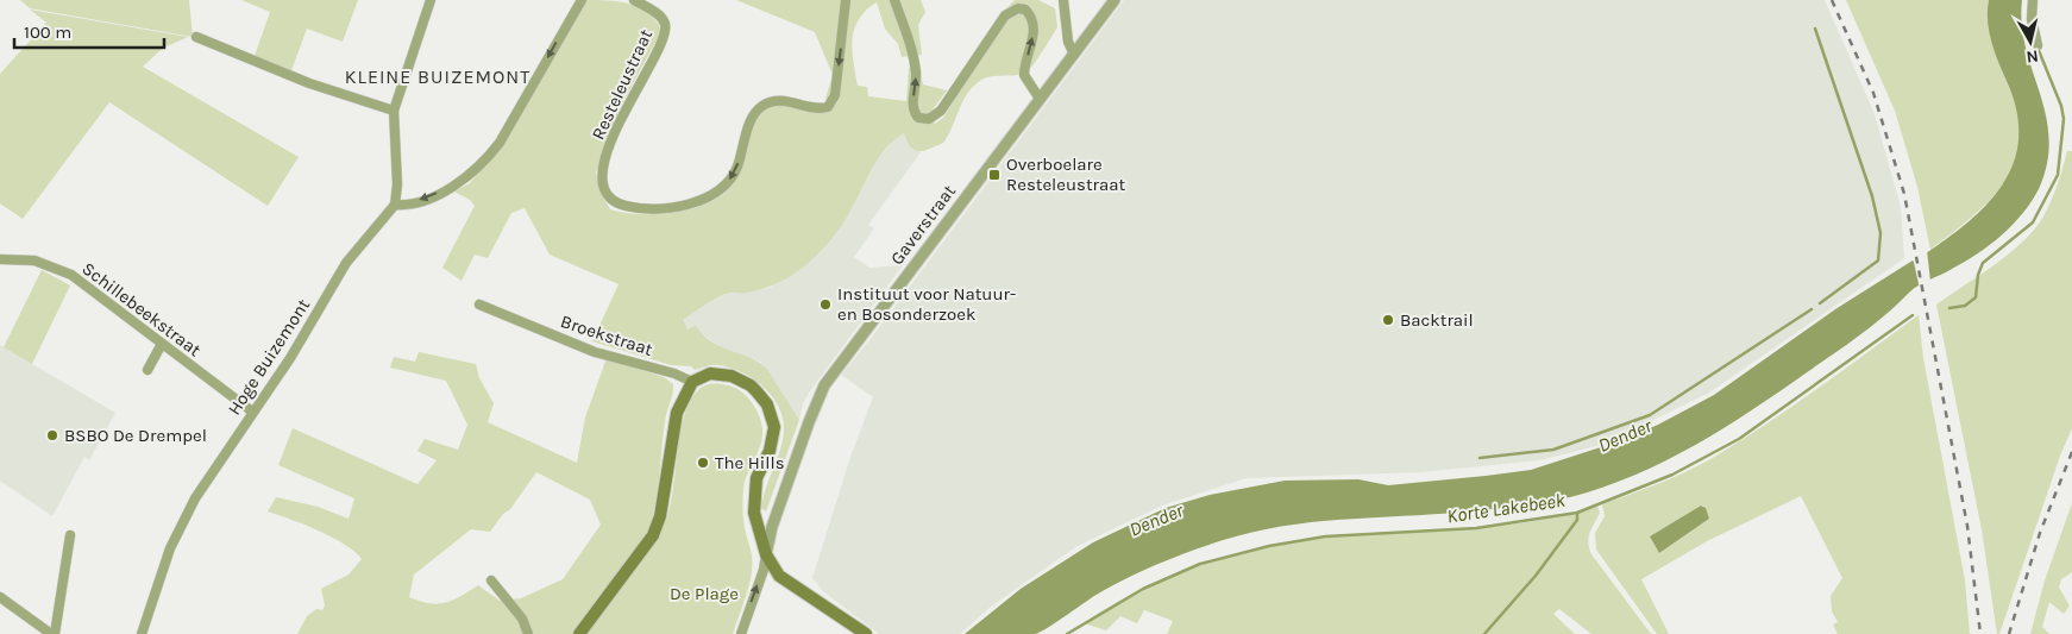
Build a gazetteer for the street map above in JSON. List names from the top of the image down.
{
  "streets": {
    "street": [
      "Resteleustraat",
      "Gaverstraat",
      "Schillebeekstraat",
      "Broekstraat",
      "Hoge Buizemont"
    ]
  },
  "crossings": [
    ["Schillebeekstraat", "Hoge Buizemont"]
  ],
  "districts": ["KLEINE BUIZEMONT"],
  "water": ["Dender", "Korte Lakebeek"],
  "parks": ["De Plage"],
  "places": {
    "transit": ["Overboelare Resteleustraat"],
    "other": [
      "Instituut voor Natuur- en Bosonderzoek",
      "Backtrail",
      "BSBO De Drempel",
      "The Hills"
    ]
  },
  "scale_bar": "100 m",
  "north": "bottom"
}
